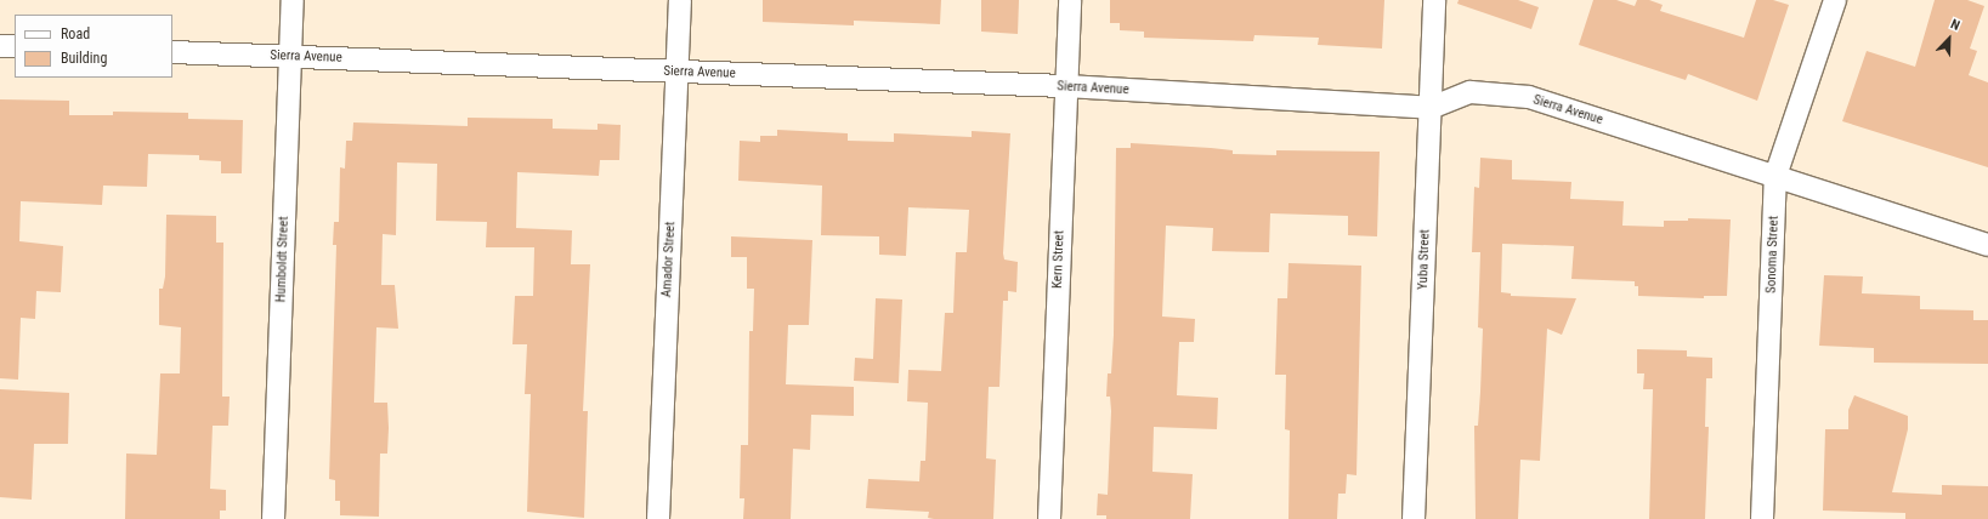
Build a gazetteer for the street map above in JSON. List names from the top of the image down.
{
  "streets": {
    "street": [
      "Sierra Avenue",
      "Sonoma Street",
      "Humboldt Street",
      "Amador Street",
      "Kern Street",
      "Yuba Street"
    ]
  },
  "crossings": [
    ["Sierra Avenue", "Sonoma Street"],
    ["Sierra Avenue", "Humboldt Street"],
    ["Sierra Avenue", "Amador Street"],
    ["Sierra Avenue", "Kern Street"],
    ["Sierra Avenue", "Yuba Street"]
  ],
  "legend": ["Road", "Building"],
  "north": "top right"
}
